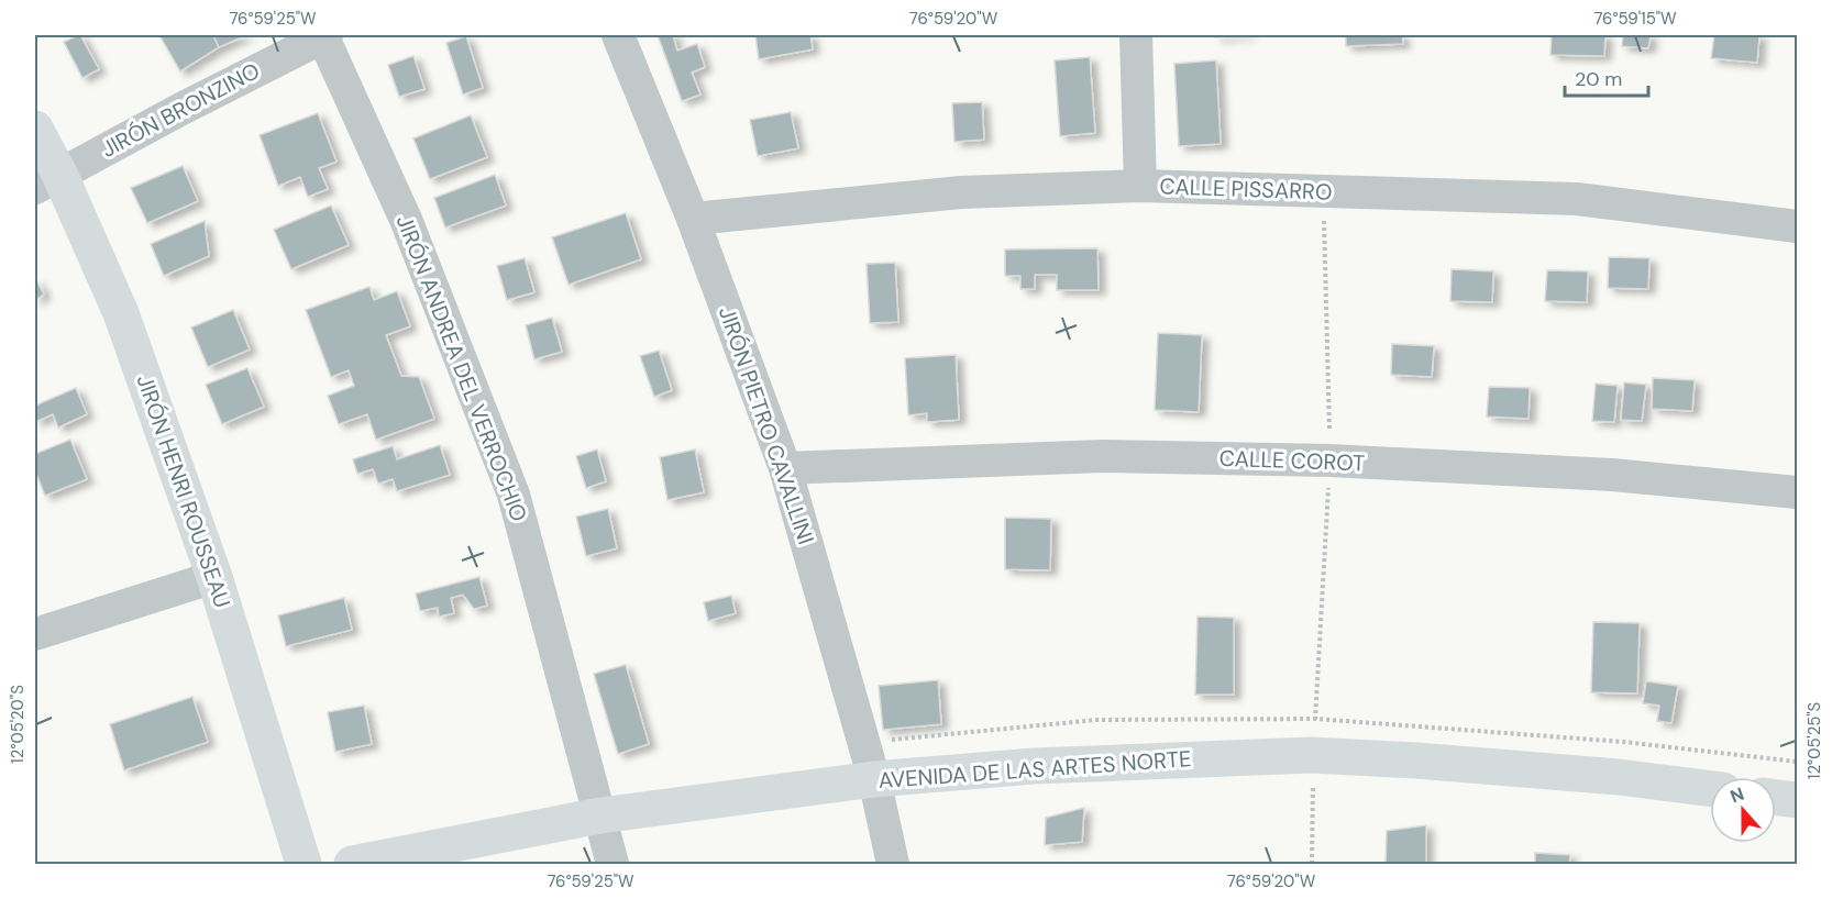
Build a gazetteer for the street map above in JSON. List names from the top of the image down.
{
  "streets": {
    "street": [
      "JIRÓN BRONZINO",
      "CALLE PISSARRO",
      "JIRÓN ANDREA DEL VERROCHIO",
      "JIRÓN PIETRO CAVALLINI",
      "CALLE COROT",
      "JIRÓN HENRI ROUSSEAU",
      "AVENIDA DE LAS ARTES NORTE"
    ]
  },
  "crossings": [
    ["JIRÓN BRONZINO", "JIRÓN ANDREA DEL VERROCHIO"],
    ["JIRÓN BRONZINO", "JIRÓN HENRI ROUSSEAU"],
    ["CALLE PISSARRO", "JIRÓN PIETRO CAVALLINI"],
    ["JIRÓN ANDREA DEL VERROCHIO", "AVENIDA DE LAS ARTES NORTE"],
    ["JIRÓN PIETRO CAVALLINI", "CALLE COROT"],
    ["JIRÓN PIETRO CAVALLINI", "AVENIDA DE LAS ARTES NORTE"]
  ],
  "scale_bar": "20 m",
  "north": "top",
  "coordinates": [
    "76°59'25\"W",
    "76°59'20\"W",
    "76°59'15\"W",
    "12°05'20\"S",
    "12°05'25\"S"
  ]
}
